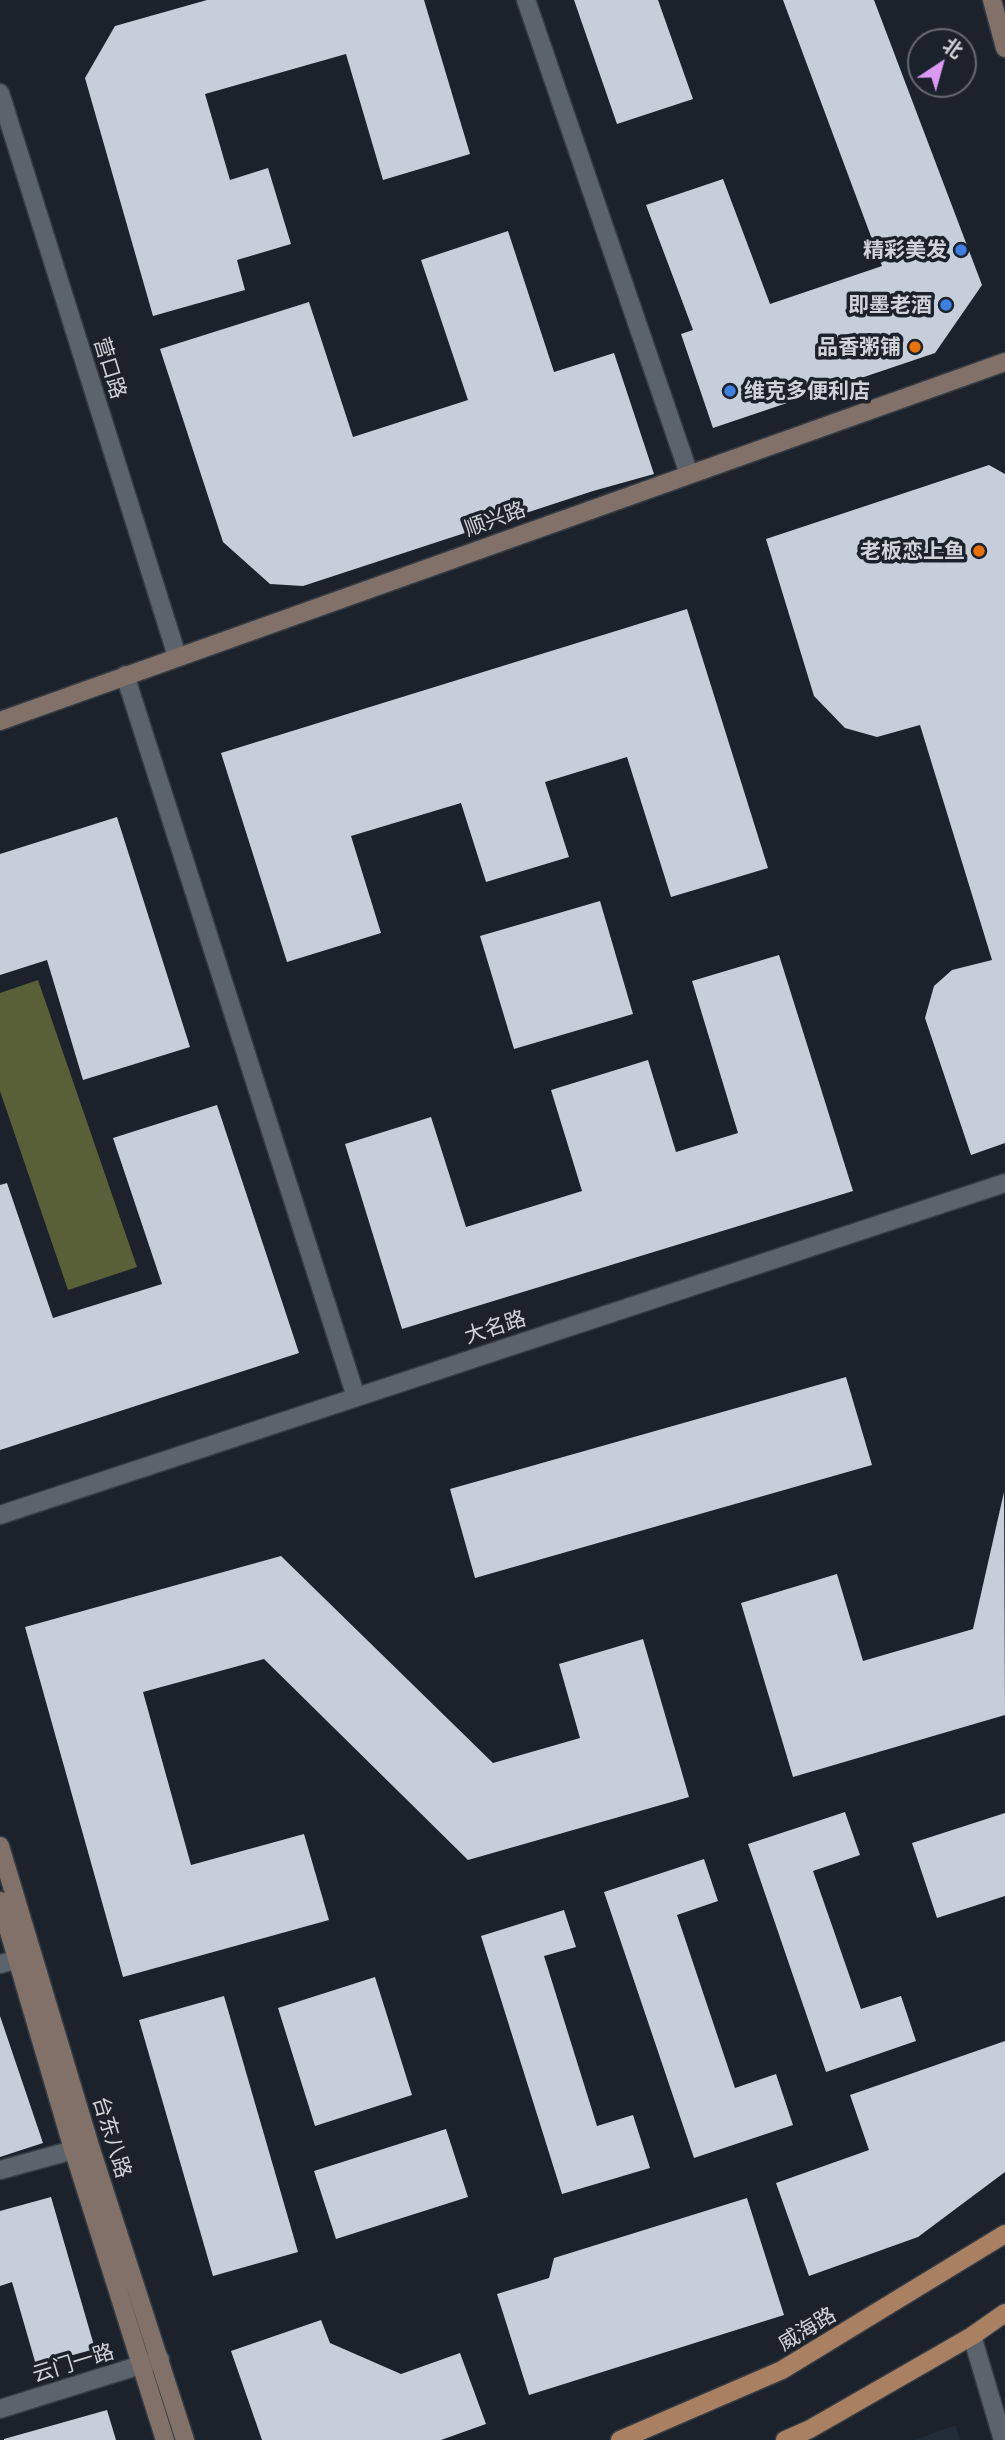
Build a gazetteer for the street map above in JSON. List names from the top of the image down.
{
  "streets": {
    "main road": ["威海路"],
    "street": [
      "营口路",
      "顺兴路",
      "大名路",
      "台东八路",
      "云门一路"
    ]
  },
  "crossings": [
    ["营口路", "顺兴路"],
    ["台东八路", "云门一路"]
  ],
  "places": [
    "精彩美发",
    "即墨老酒",
    "品香粥铺",
    "维克多便利店",
    "老板恋上鱼"
  ],
  "north": "top right"
}
